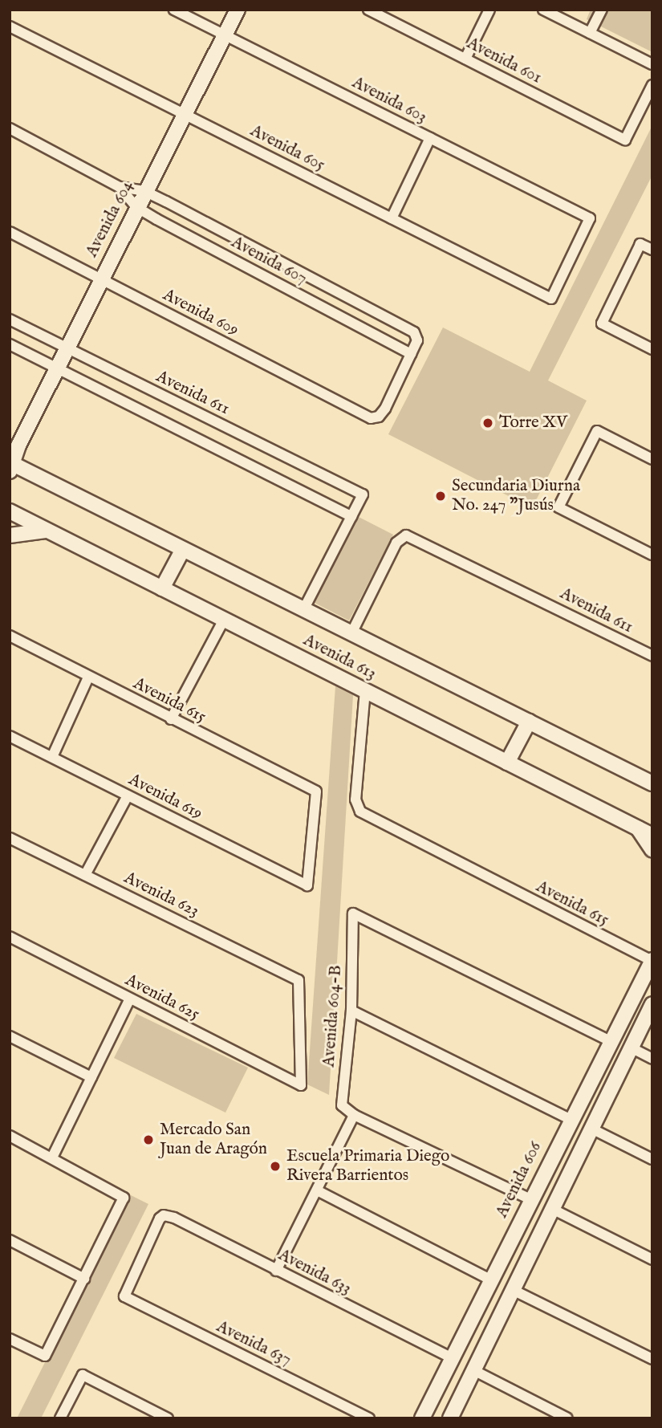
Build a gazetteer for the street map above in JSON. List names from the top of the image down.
{
  "streets": {
    "street": [
      "Avenida 601",
      "Avenida 603",
      "Avenida 605",
      "Avenida 604",
      "Avenida 607",
      "Avenida 609",
      "Avenida 611",
      "Avenida 613",
      "Avenida 615",
      "Avenida 619",
      "Avenida 623",
      "Avenida 625",
      "Avenida 604-B",
      "Avenida 606",
      "Avenida 633",
      "Avenida 637"
    ]
  },
  "crossings": [
    ["Avenida 603", "Avenida 605"],
    ["Avenida 603", "Avenida 604"],
    ["Avenida 605", "Avenida 604"],
    ["Avenida 604", "Avenida 607"],
    ["Avenida 604", "Avenida 609"],
    ["Avenida 604", "Avenida 611"],
    ["Avenida 604", "Avenida 613"],
    ["Avenida 607", "Avenida 609"],
    ["Avenida 611", "Avenida 613"],
    ["Avenida 613", "Avenida 615"],
    ["Avenida 615", "Avenida 619"],
    ["Avenida 615", "Avenida 606"],
    ["Avenida 623", "Avenida 604-B"],
    ["Avenida 625", "Avenida 604-B"],
    ["Avenida 604-B", "Avenida 606"],
    ["Avenida 606", "Avenida 633"],
    ["Avenida 633", "Avenida 637"]
  ],
  "places": [
    "Torre XV",
    "Secundaria Diurna No. 247 \"Jusús",
    "Mercado San Juan de Aragón",
    "Escuela Primaria Diego Rivera Barrientos"
  ]
}
